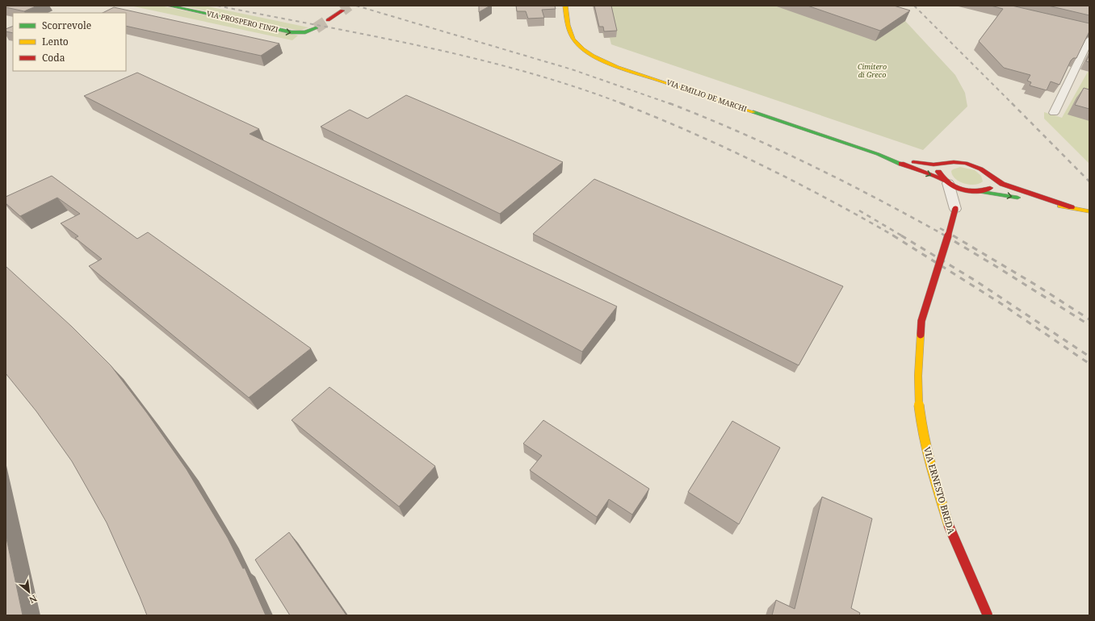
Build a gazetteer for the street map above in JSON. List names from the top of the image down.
{
  "streets": {
    "street": ["VIA PROSPERO FINZI", "VIA EMILIO DE MARCHI", "VIA ERNESTO BREDA"]
  },
  "crossings": [
    ["VIA EMILIO DE MARCHI", "VIA ERNESTO BREDA"]
  ],
  "one_way": ["VIA PROSPERO FINZI"],
  "parks": ["Cimitero di Greco"],
  "legend": ["Scorrevole", "Lento", "Coda"],
  "north": "bottom right"
}
